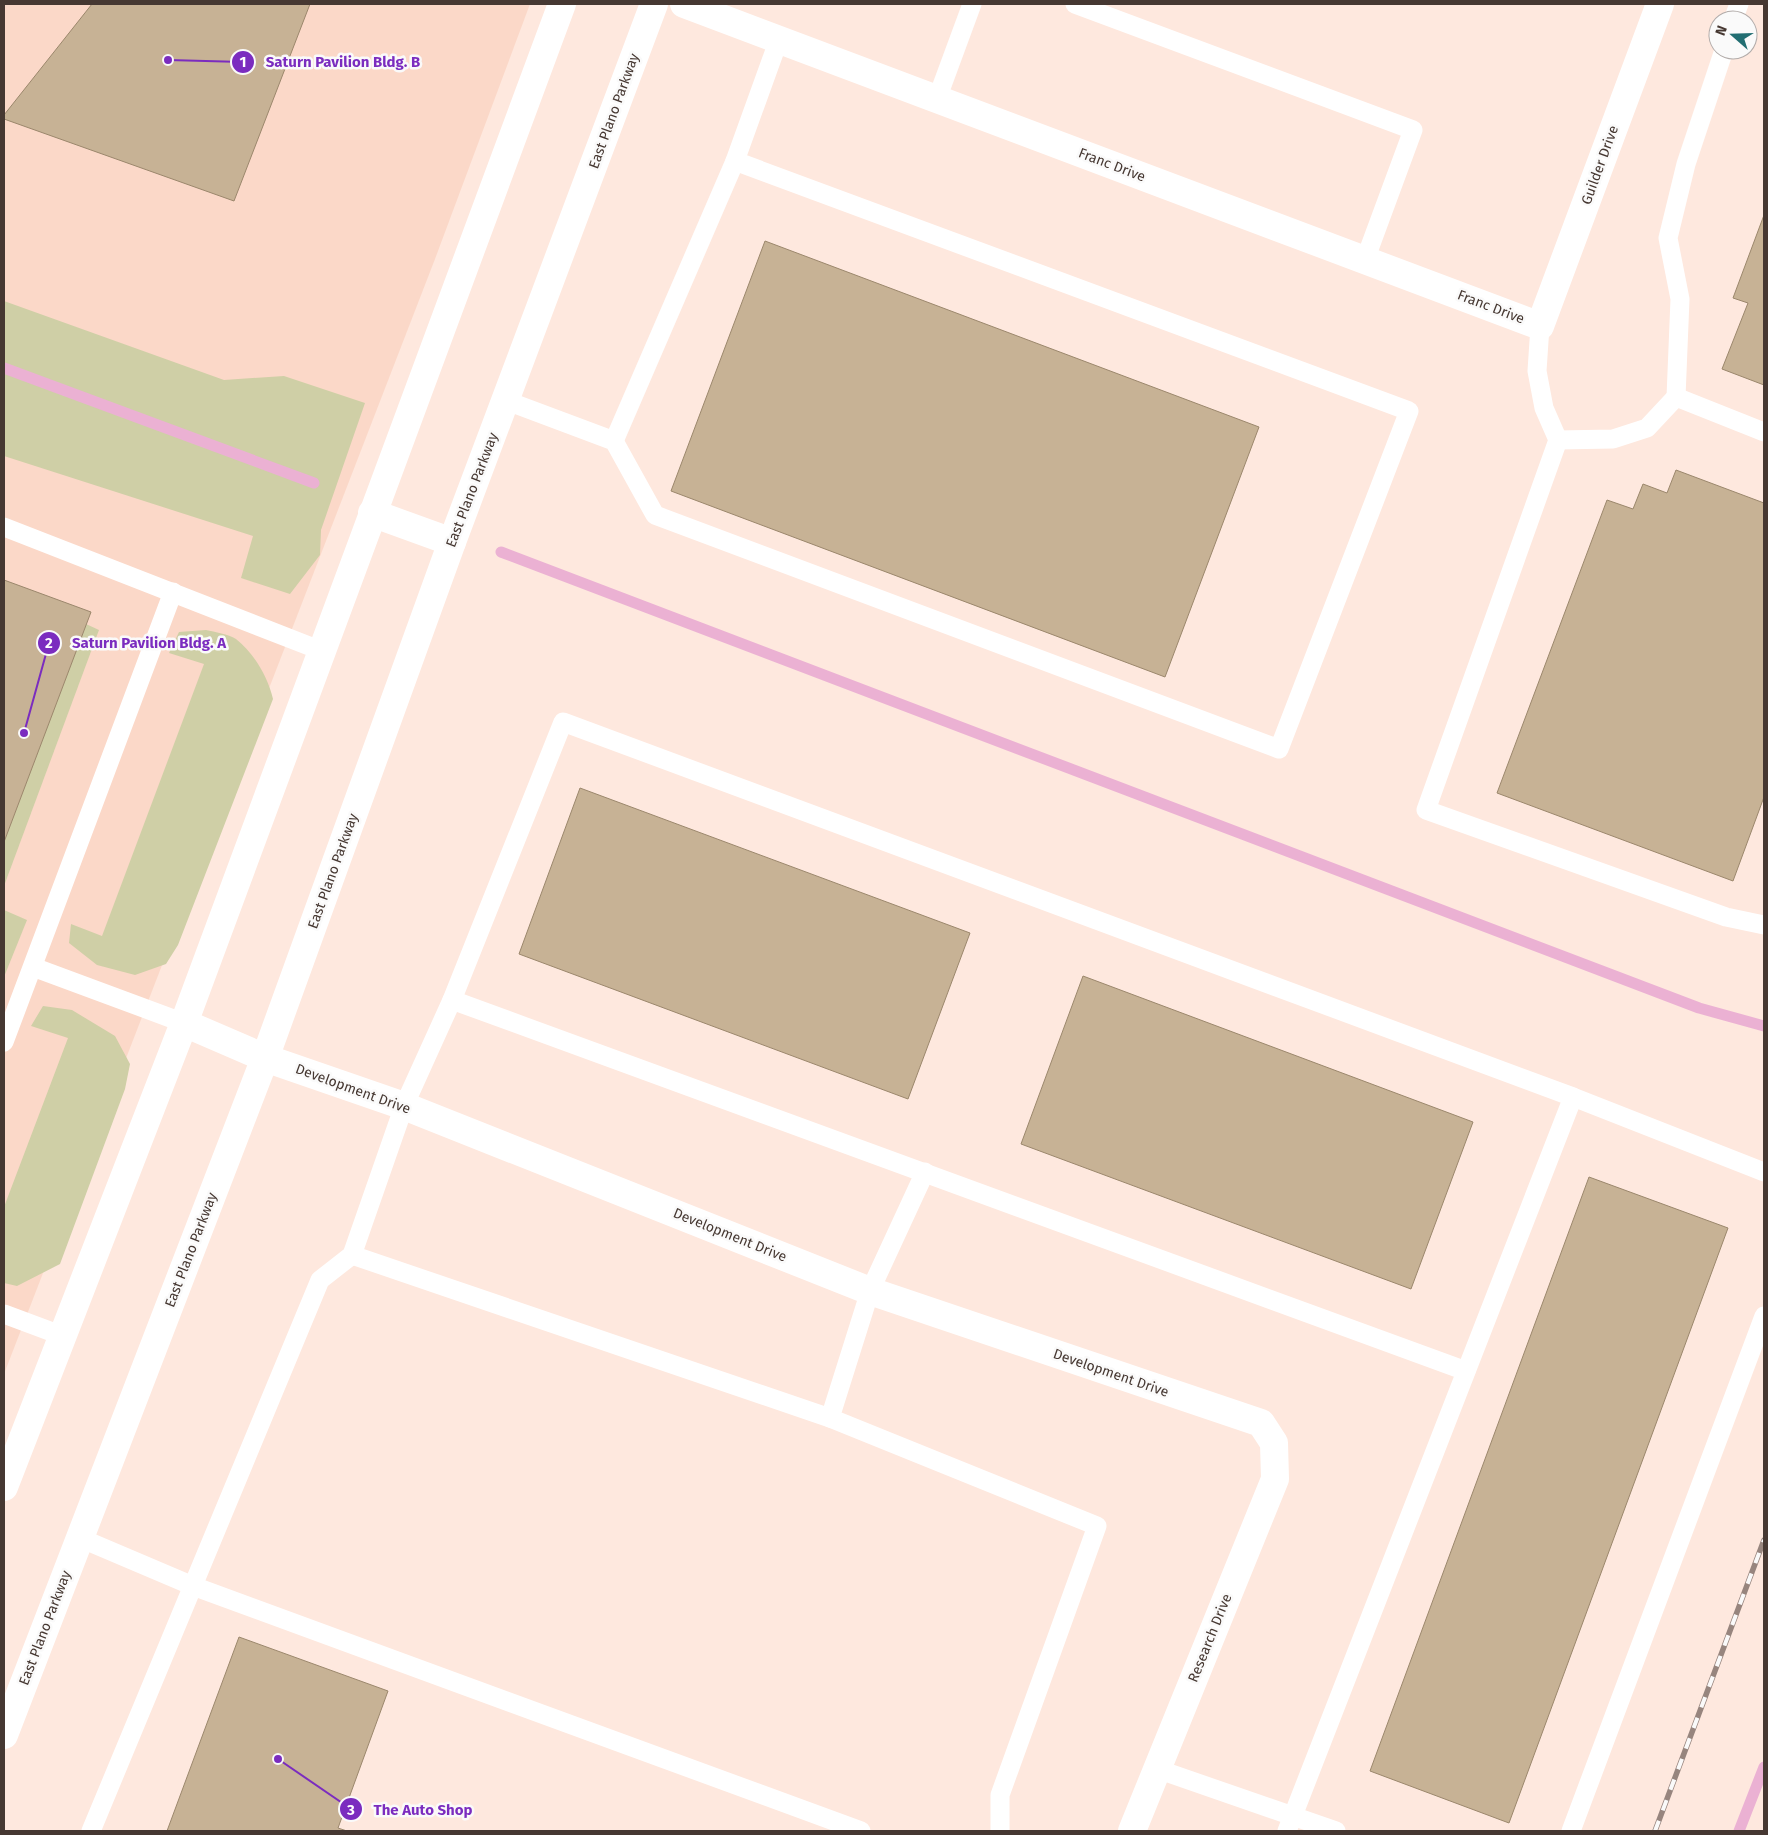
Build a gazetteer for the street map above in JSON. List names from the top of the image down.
{
  "streets": {
    "main road": [
      "East Plano Parkway",
      "Franc Drive",
      "Guilder Drive",
      "Development Drive",
      "Research Drive"
    ]
  },
  "crossings": [
    ["East Plano Parkway", "Development Drive"],
    ["Franc Drive", "Guilder Drive"],
    ["Development Drive", "Research Drive"]
  ],
  "places": ["Saturn Pavilion Bldg. B", "Saturn Pavilion Bldg. A", "The Auto Shop"],
  "north": "left"
}
